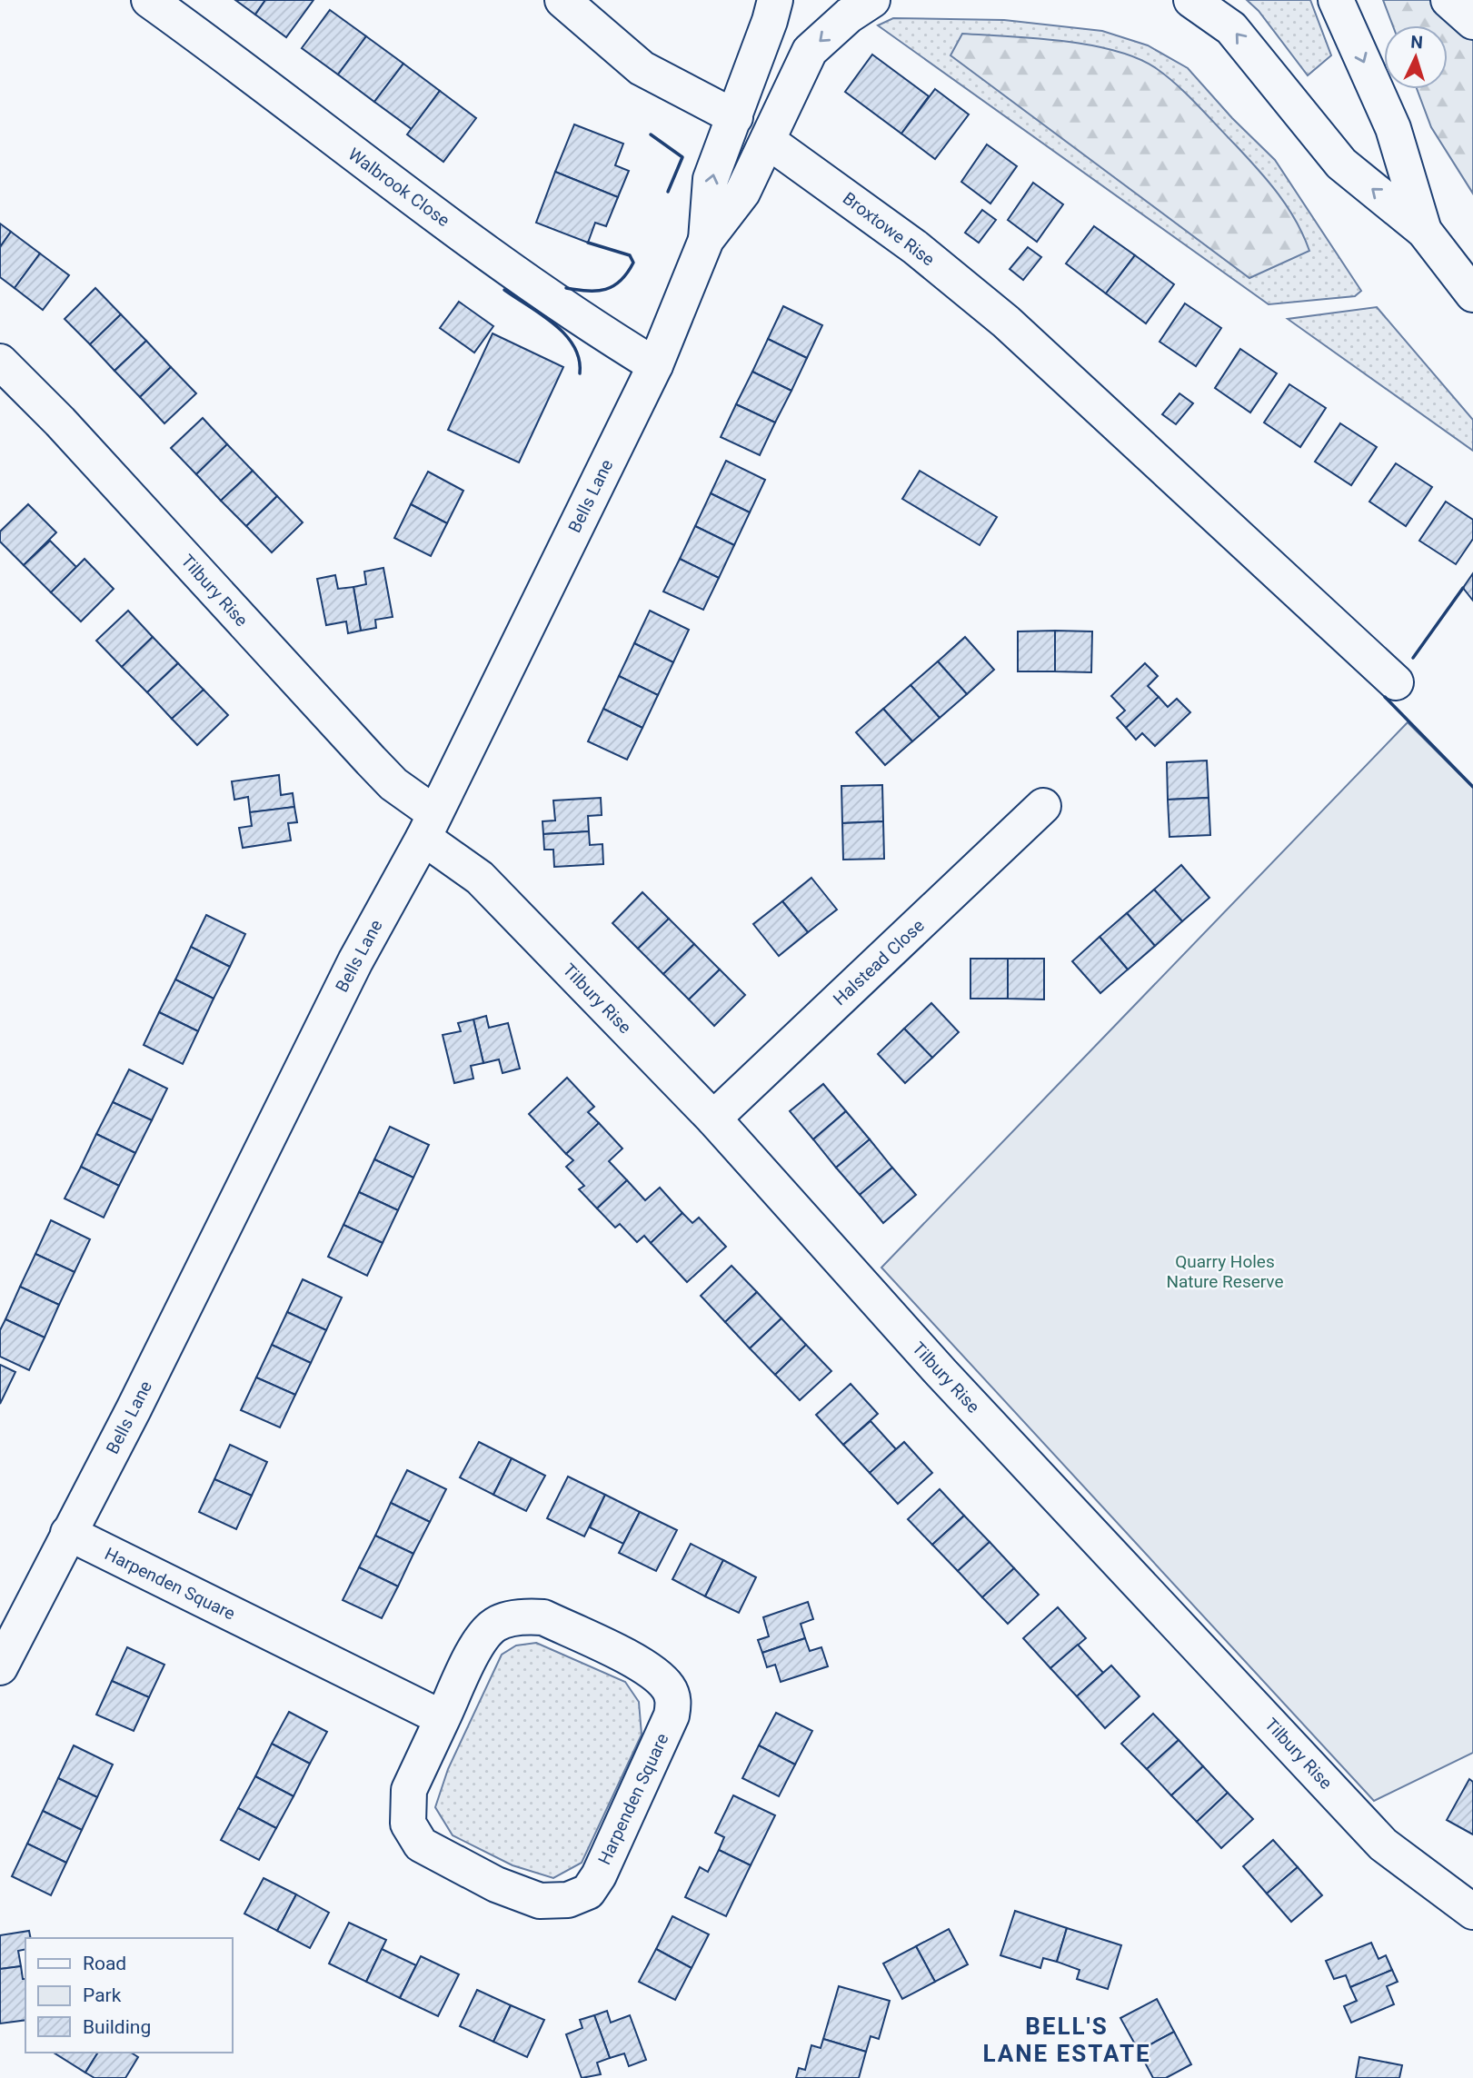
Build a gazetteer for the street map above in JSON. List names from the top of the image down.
{
  "streets": {
    "main road": [
      "Walbrook Close",
      "Broxtowe Rise",
      "Bells Lane",
      "Tilbury Rise",
      "Halstead Close",
      "Harpenden Square"
    ]
  },
  "crossings": [
    ["Walbrook Close", "Bells Lane"],
    ["Broxtowe Rise", "Bells Lane"],
    ["Bells Lane", "Tilbury Rise"],
    ["Bells Lane", "Harpenden Square"],
    ["Tilbury Rise", "Halstead Close"]
  ],
  "districts": ["BELL'S LANE ESTATE"],
  "parks": ["Quarry Holes Nature Reserve"],
  "legend": ["Road", "Park", "Building"],
  "north": "top"
}
